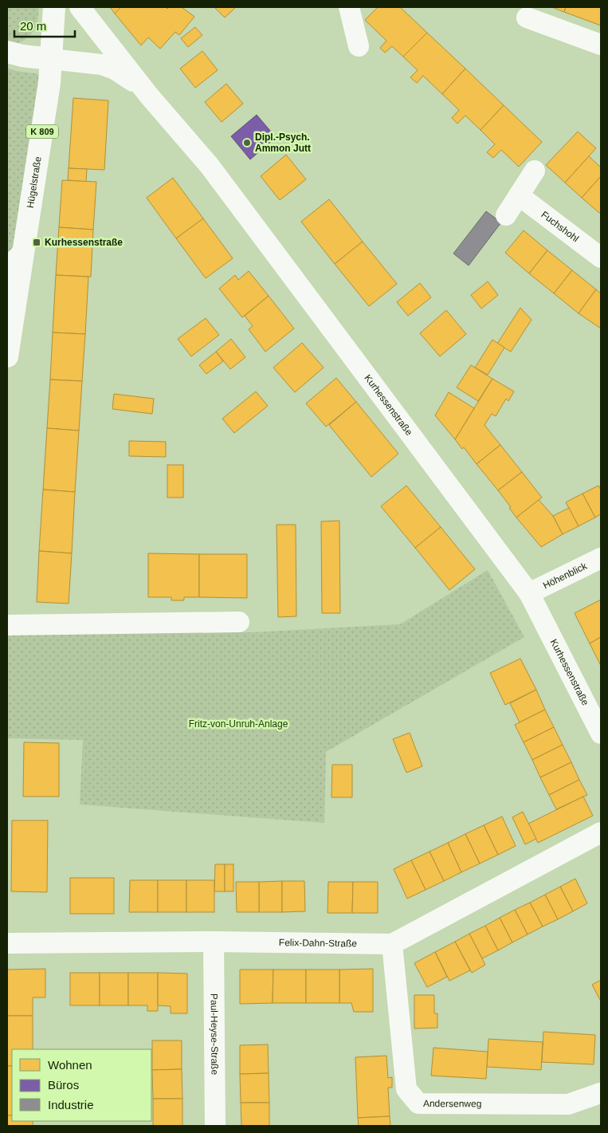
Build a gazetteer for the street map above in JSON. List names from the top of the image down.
{
  "streets": {
    "main road": ["K 809", "Hügelstraße"],
    "street": [
      "Fuchshohl",
      "Kurhessenstraße",
      "Höhenblick",
      "Felix-Dahn-Straße",
      "Paul-Heyse-Straße",
      "Andersenweg"
    ]
  },
  "crossings": [
    ["Hügelstraße", "Kurhessenstraße"],
    ["Kurhessenstraße", "Höhenblick"],
    ["Felix-Dahn-Straße", "Paul-Heyse-Straße"],
    ["Felix-Dahn-Straße", "Andersenweg"]
  ],
  "parks": ["Fritz-von-Unruh-Anlage"],
  "places": {
    "other": ["Dipl.-Psych. Ammon Jutt"],
    "transit": ["Kurhessenstraße"]
  },
  "legend": ["Wohnen", "Büros", "Industrie"],
  "scale_bar": "20 m"
}
